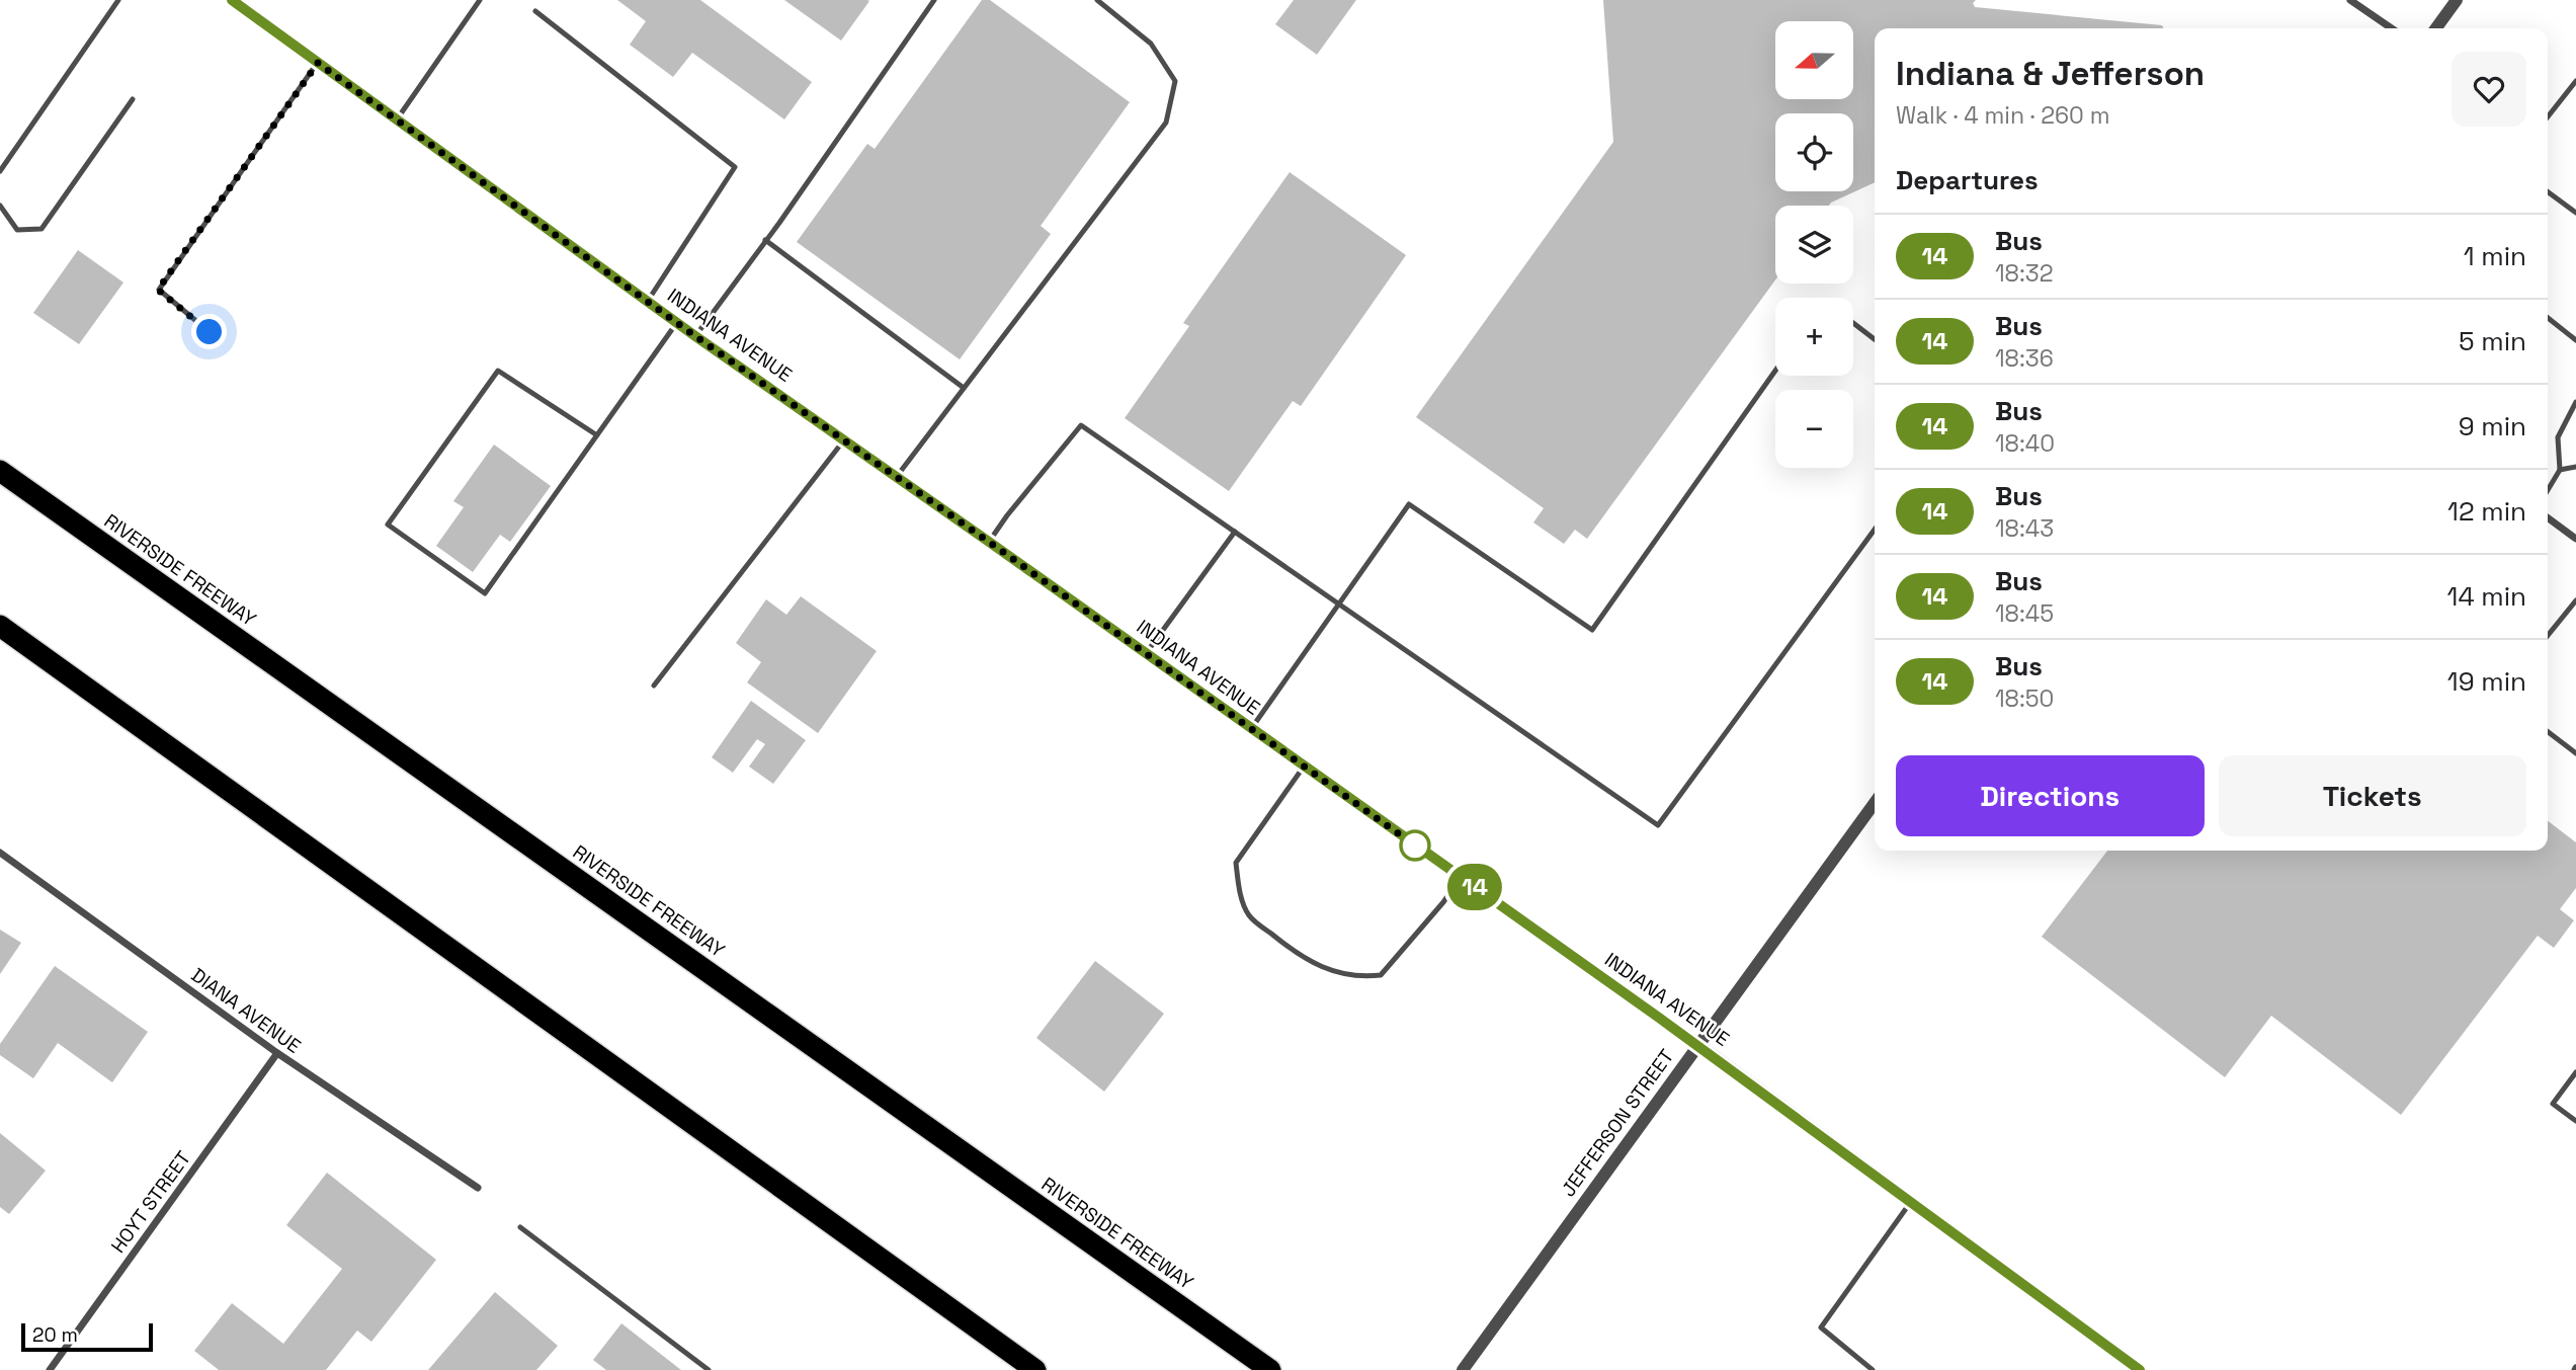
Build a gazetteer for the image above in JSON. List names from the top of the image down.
{
  "streets": {
    "highway": ["RIVERSIDE FREEWAY"],
    "main road": ["INDIANA AVENUE"],
    "street": ["DIANA AVENUE", "JEFFERSON STREET", "HOYT STREET"]
  },
  "crossings": [
    ["INDIANA AVENUE", "JEFFERSON STREET"],
    ["DIANA AVENUE", "HOYT STREET"]
  ],
  "lines": ["bus line 14"],
  "scale_bar": "20 m",
  "north": "left",
  "page": {
    "on_map": "14",
    "map_buttons": ["+", "−"],
    "heading": [
      ["Indiana & Jefferson", "Walk · 4 min · 260 m"],
      "Departures"
    ],
    "list": [
      {
        "mark": "14",
        "name": "Bus",
        "note": "18:32",
        "value": "1 min"
      },
      {
        "mark": "14",
        "name": "Bus",
        "note": "18:36",
        "value": "5 min"
      },
      {
        "mark": "14",
        "name": "Bus",
        "note": "18:40",
        "value": "9 min"
      },
      {
        "mark": "14",
        "name": "Bus",
        "note": "18:43",
        "value": "12 min"
      },
      {
        "mark": "14",
        "name": "Bus",
        "note": "18:45",
        "value": "14 min"
      },
      {
        "mark": "14",
        "name": "Bus",
        "note": "18:50",
        "value": "19 min"
      }
    ],
    "buttons": ["Directions", "Tickets"],
    "scale": "20 m"
  }
}
